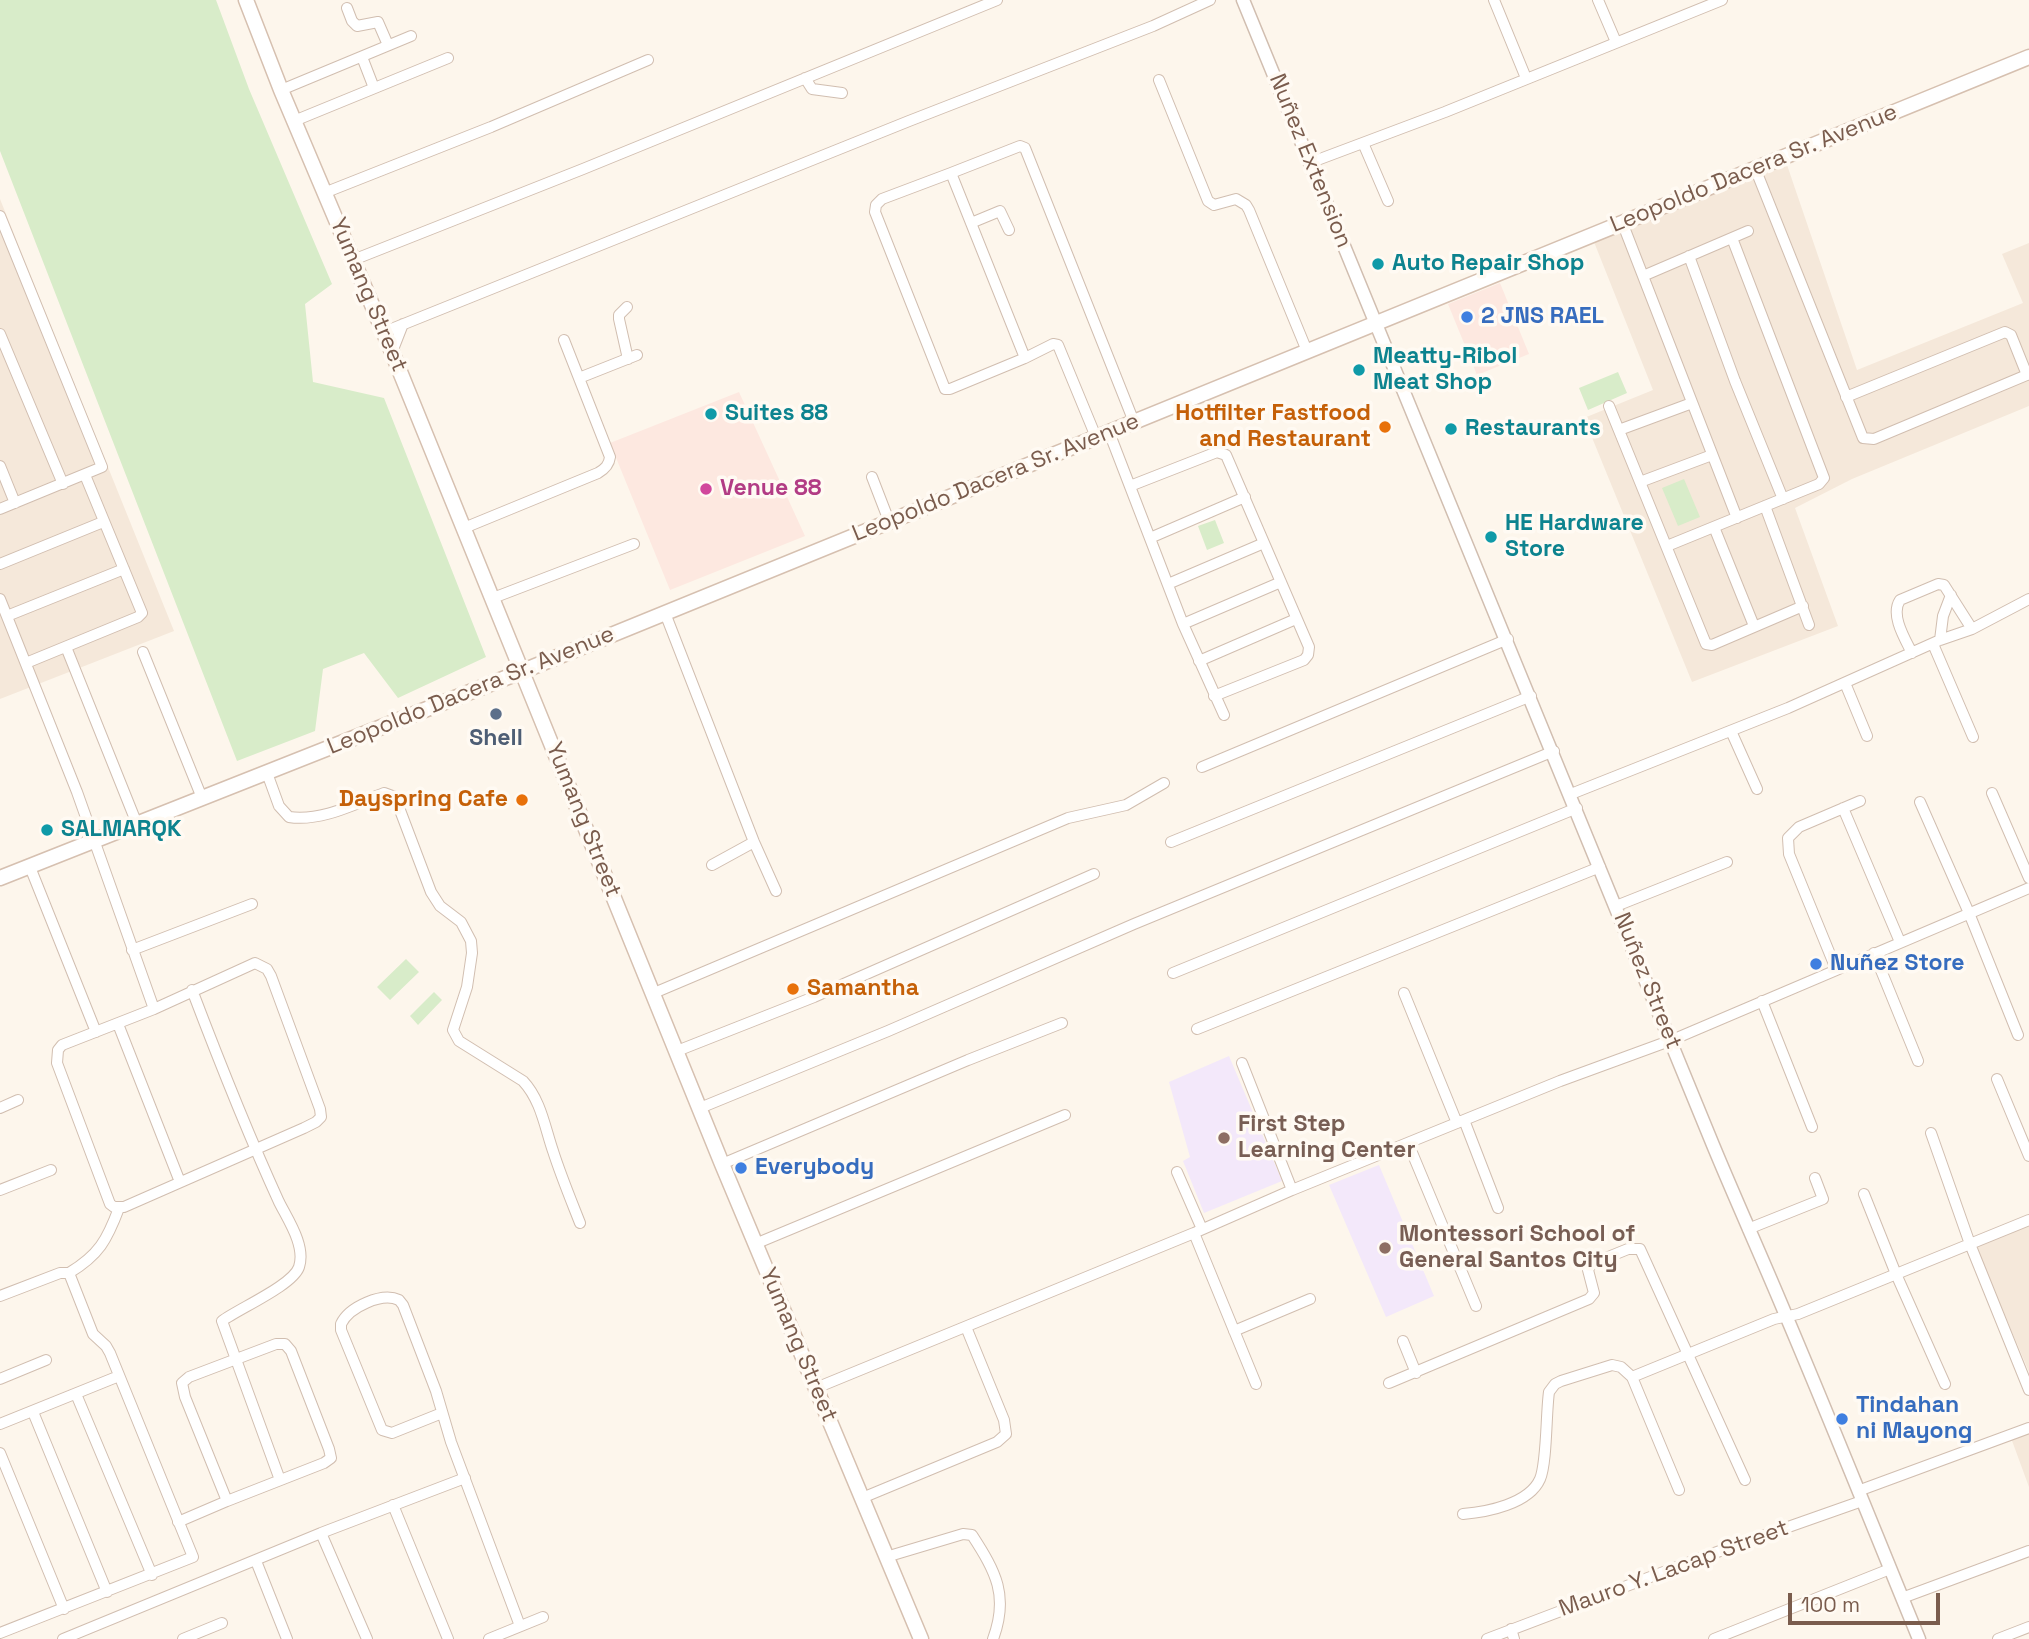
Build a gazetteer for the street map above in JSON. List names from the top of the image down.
{
  "streets": {
    "main road": ["Leopoldo Dacera Sr. Avenue", "Yumang Street"],
    "street": ["Nuñez Extension", "Nuñez Street", "Mauro Y. Lacap Street"]
  },
  "crossings": [
    ["Nuñez Extension", "Leopoldo Dacera Sr. Avenue"],
    ["Nuñez Extension", "Nuñez Street"],
    ["Leopoldo Dacera Sr. Avenue", "Yumang Street"],
    ["Leopoldo Dacera Sr. Avenue", "Nuñez Street"],
    ["Nuñez Street", "Mauro Y. Lacap Street"]
  ],
  "places": [
    "Auto Repair Shop",
    "2 JNS RAEL",
    "Meatty-Ribol Meat Shop",
    "Suites 88",
    "Hotfilter Fastfood and Restaurant",
    "Restaurants",
    "Venue 88",
    "HE Hardware Store",
    "Shell",
    "Dayspring Cafe",
    "SALMARQK",
    "Nuñez Store",
    "Samantha",
    "First Step Learning Center",
    "Everybody",
    "Montessori School of General Santos City",
    "Tindahan ni Mayong"
  ],
  "scale_bar": "100 m"
}
